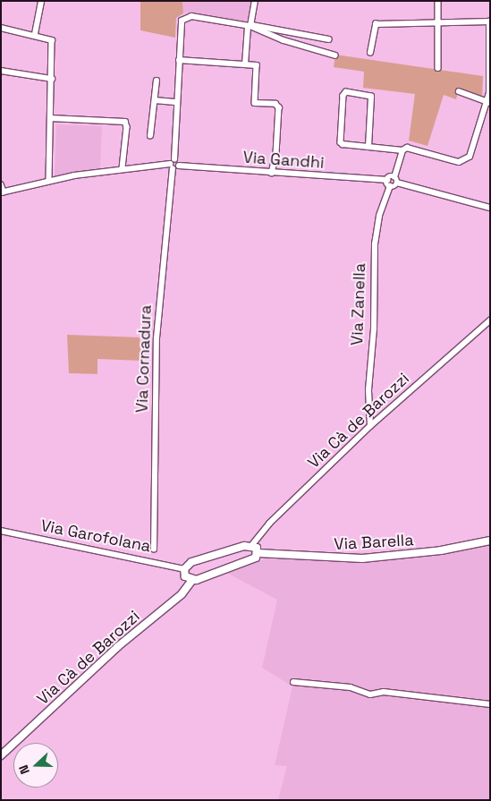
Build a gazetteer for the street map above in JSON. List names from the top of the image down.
{
  "streets": {
    "street": [
      "Via Gandhi",
      "Via Zanella",
      "Via Cornadura",
      "Via Cà de Barozzi",
      "Via Garofolana",
      "Via Barella"
    ]
  },
  "crossings": [
    ["Via Zanella", "Via Cà de Barozzi"]
  ],
  "north": "left"
}
